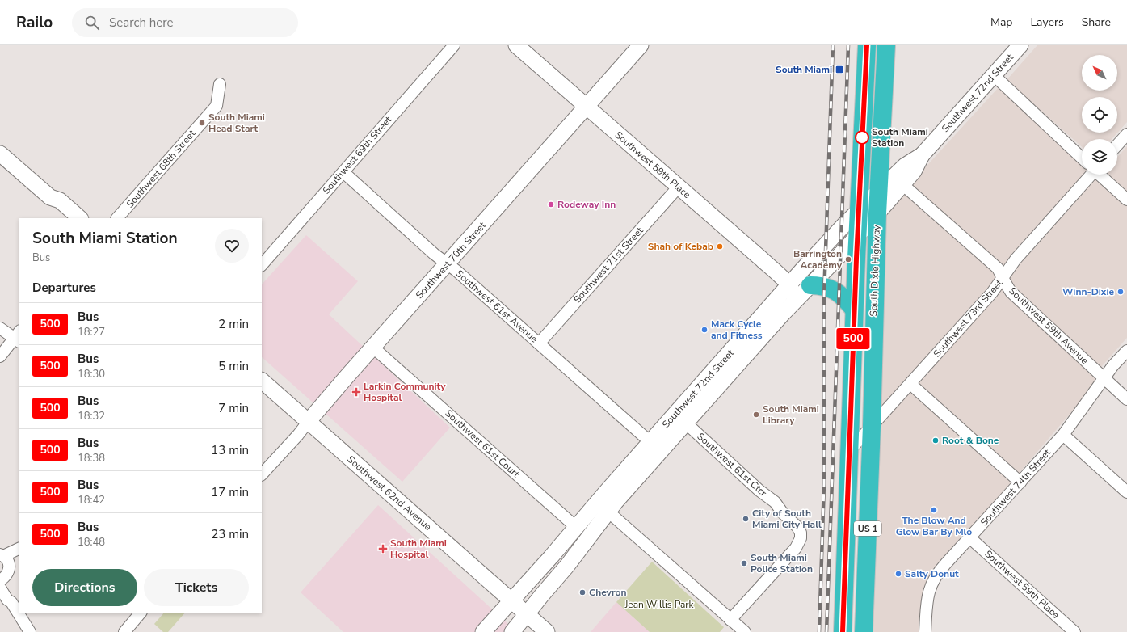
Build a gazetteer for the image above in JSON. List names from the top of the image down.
{
  "streets": {
    "highway": ["South Dixie Highway", "US 1"],
    "main road": [
      "Southwest 72nd Street",
      "Southwest 59th Place",
      "Southwest 70th Street",
      "Southwest 62nd Avenue"
    ],
    "street": [
      "Southwest 69th Street",
      "Southwest 68th Street",
      "Southwest 71st Street",
      "Southwest 61st Avenue",
      "Southwest 73rd Street",
      "Southwest 59th Avenue",
      "Southwest 61st Court",
      "Southwest 61st Ctcr",
      "Southwest 74th Street"
    ]
  },
  "crossings": [
    ["Southwest 72nd Street", "Southwest 59th Place"],
    ["Southwest 72nd Street", "South Dixie Highway"],
    ["Southwest 72nd Street", "Southwest 61st Avenue"],
    ["Southwest 72nd Street", "Southwest 59th Avenue"],
    ["Southwest 72nd Street", "Southwest 61st Court"],
    ["Southwest 72nd Street", "Southwest 61st Ctcr"],
    ["Southwest 72nd Street", "Southwest 62nd Avenue"],
    ["Southwest 69th Street", "Southwest 61st Avenue"],
    ["Southwest 59th Place", "Southwest 70th Street"],
    ["Southwest 59th Place", "Southwest 71st Street"],
    ["Southwest 59th Place", "Southwest 74th Street"],
    ["Southwest 70th Street", "Southwest 61st Avenue"],
    ["Southwest 70th Street", "Southwest 61st Court"],
    ["Southwest 70th Street", "Southwest 62nd Avenue"],
    ["Southwest 71st Street", "Southwest 61st Avenue"],
    ["South Dixie Highway", "Southwest 73rd Street"],
    ["Southwest 73rd Street", "Southwest 59th Avenue"],
    ["Southwest 59th Avenue", "Southwest 74th Street"]
  ],
  "parks": ["Jean Willis Park"],
  "places": {
    "transit": ["South Miami"],
    "other": [
      "South Miami Head Start",
      "South Miami Station",
      "Rodeway Inn",
      "Shah of Kebab",
      "Barrington Academy",
      "Winn-Dixie",
      "Mack Cycle and Fitness",
      "South Miami Library",
      "Root & Bone",
      "The Blow And Glow Bar By Mlo",
      "City of South Miami City Hall",
      "South Miami Police Station",
      "Salty Donut",
      "Chevron"
    ],
    "health": ["Larkin Community Hospital", "South Miami Hospital"]
  },
  "lines": ["bus line 500"],
  "north": "top left",
  "page": {
    "header": "Railo",
    "search": "Search here",
    "nav": ["Map", "Layers", "Share"],
    "on_map": "500",
    "heading": [
      ["South Miami Station", "Bus"],
      "Departures"
    ],
    "list": [
      {
        "mark": "500",
        "name": "Bus",
        "note": "18:27",
        "value": "2 min"
      },
      {
        "mark": "500",
        "name": "Bus",
        "note": "18:30",
        "value": "5 min"
      },
      {
        "mark": "500",
        "name": "Bus",
        "note": "18:32",
        "value": "7 min"
      },
      {
        "mark": "500",
        "name": "Bus",
        "note": "18:38",
        "value": "13 min"
      },
      {
        "mark": "500",
        "name": "Bus",
        "note": "18:42",
        "value": "17 min"
      },
      {
        "mark": "500",
        "name": "Bus",
        "note": "18:48",
        "value": "23 min"
      }
    ],
    "buttons": ["Directions", "Tickets"]
  }
}
